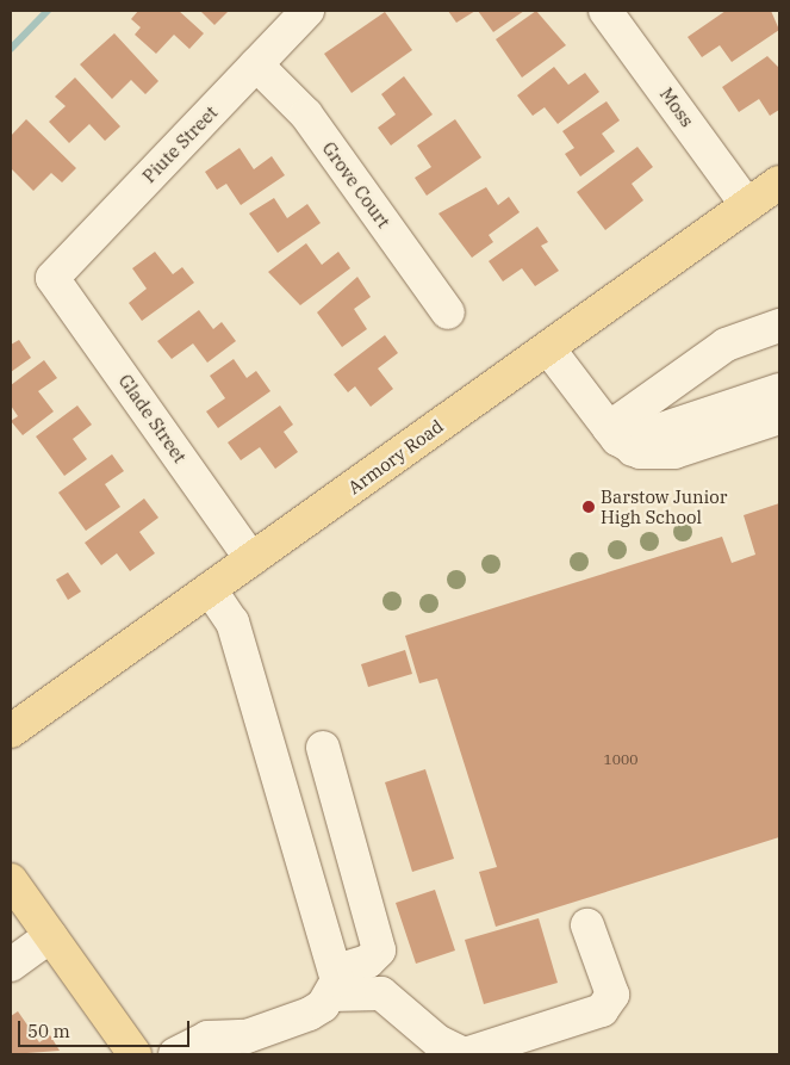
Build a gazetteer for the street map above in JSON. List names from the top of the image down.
{
  "streets": {
    "main road": ["Armory Road"],
    "street": [
      "Moss",
      "Piute Street",
      "Grove Court",
      "Glade Street"
    ]
  },
  "crossings": [
    ["Moss", "Armory Road"],
    ["Piute Street", "Grove Court"],
    ["Piute Street", "Glade Street"],
    ["Glade Street", "Armory Road"]
  ],
  "places": ["Barstow Junior High School"],
  "house_numbers": ["1000"],
  "scale_bar": "50 m"
}
